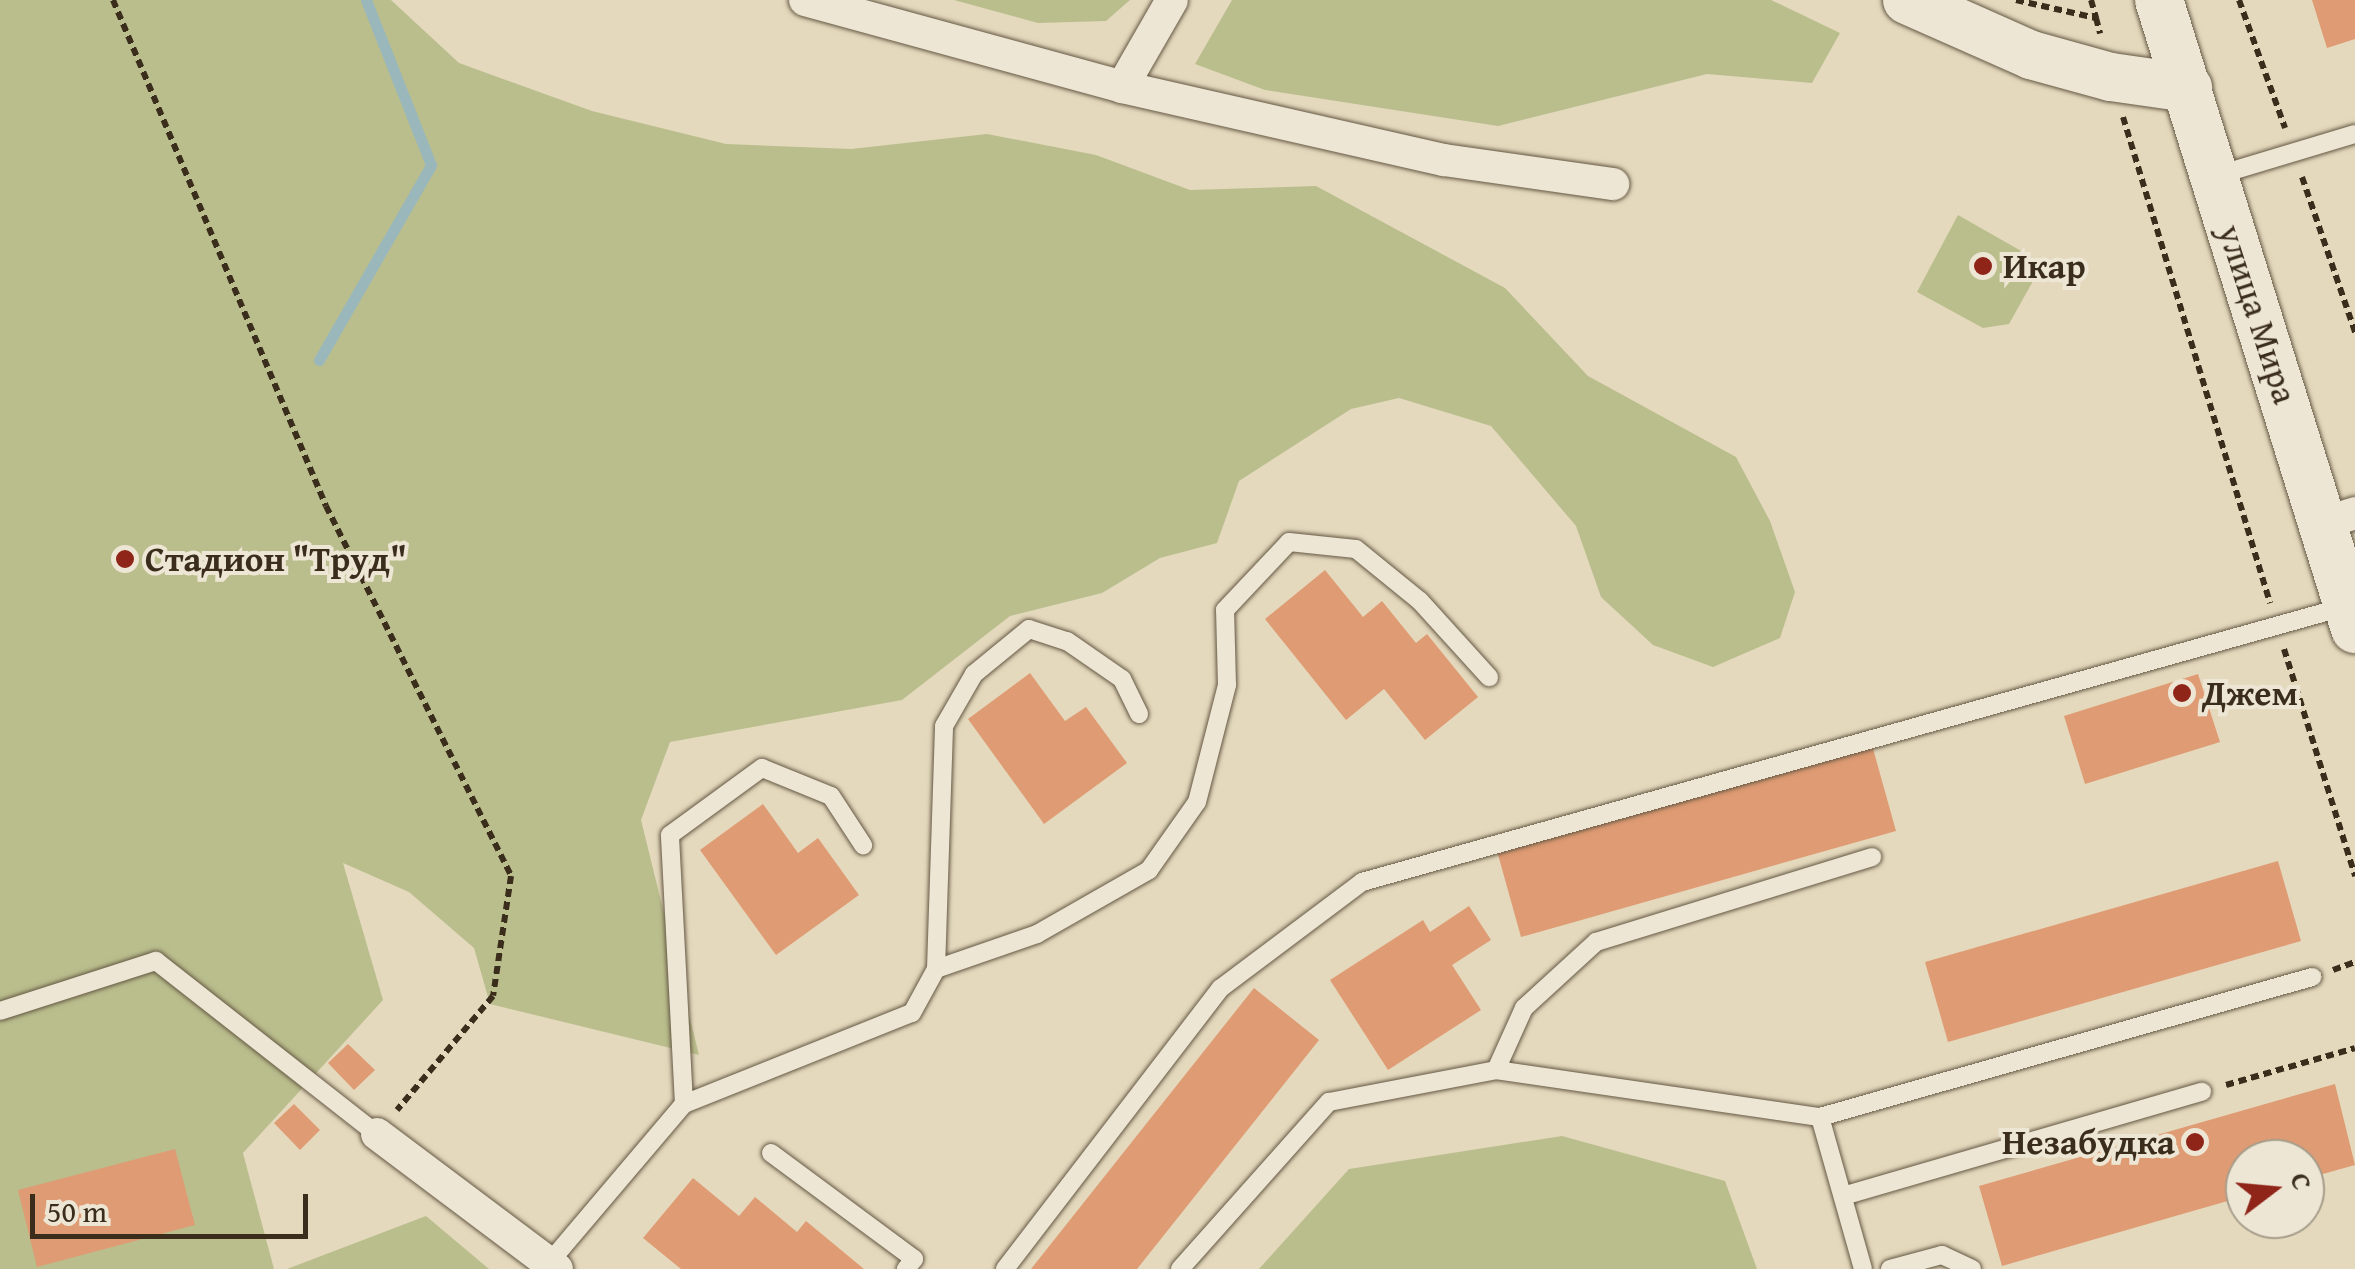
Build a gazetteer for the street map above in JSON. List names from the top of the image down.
{
  "streets": {
    "street": ["улица Мира"]
  },
  "places": [
    "Икар",
    "Стадион \"Труд\"",
    "Джем",
    "Незабудка"
  ],
  "scale_bar": "50 m",
  "north": "right"
}
